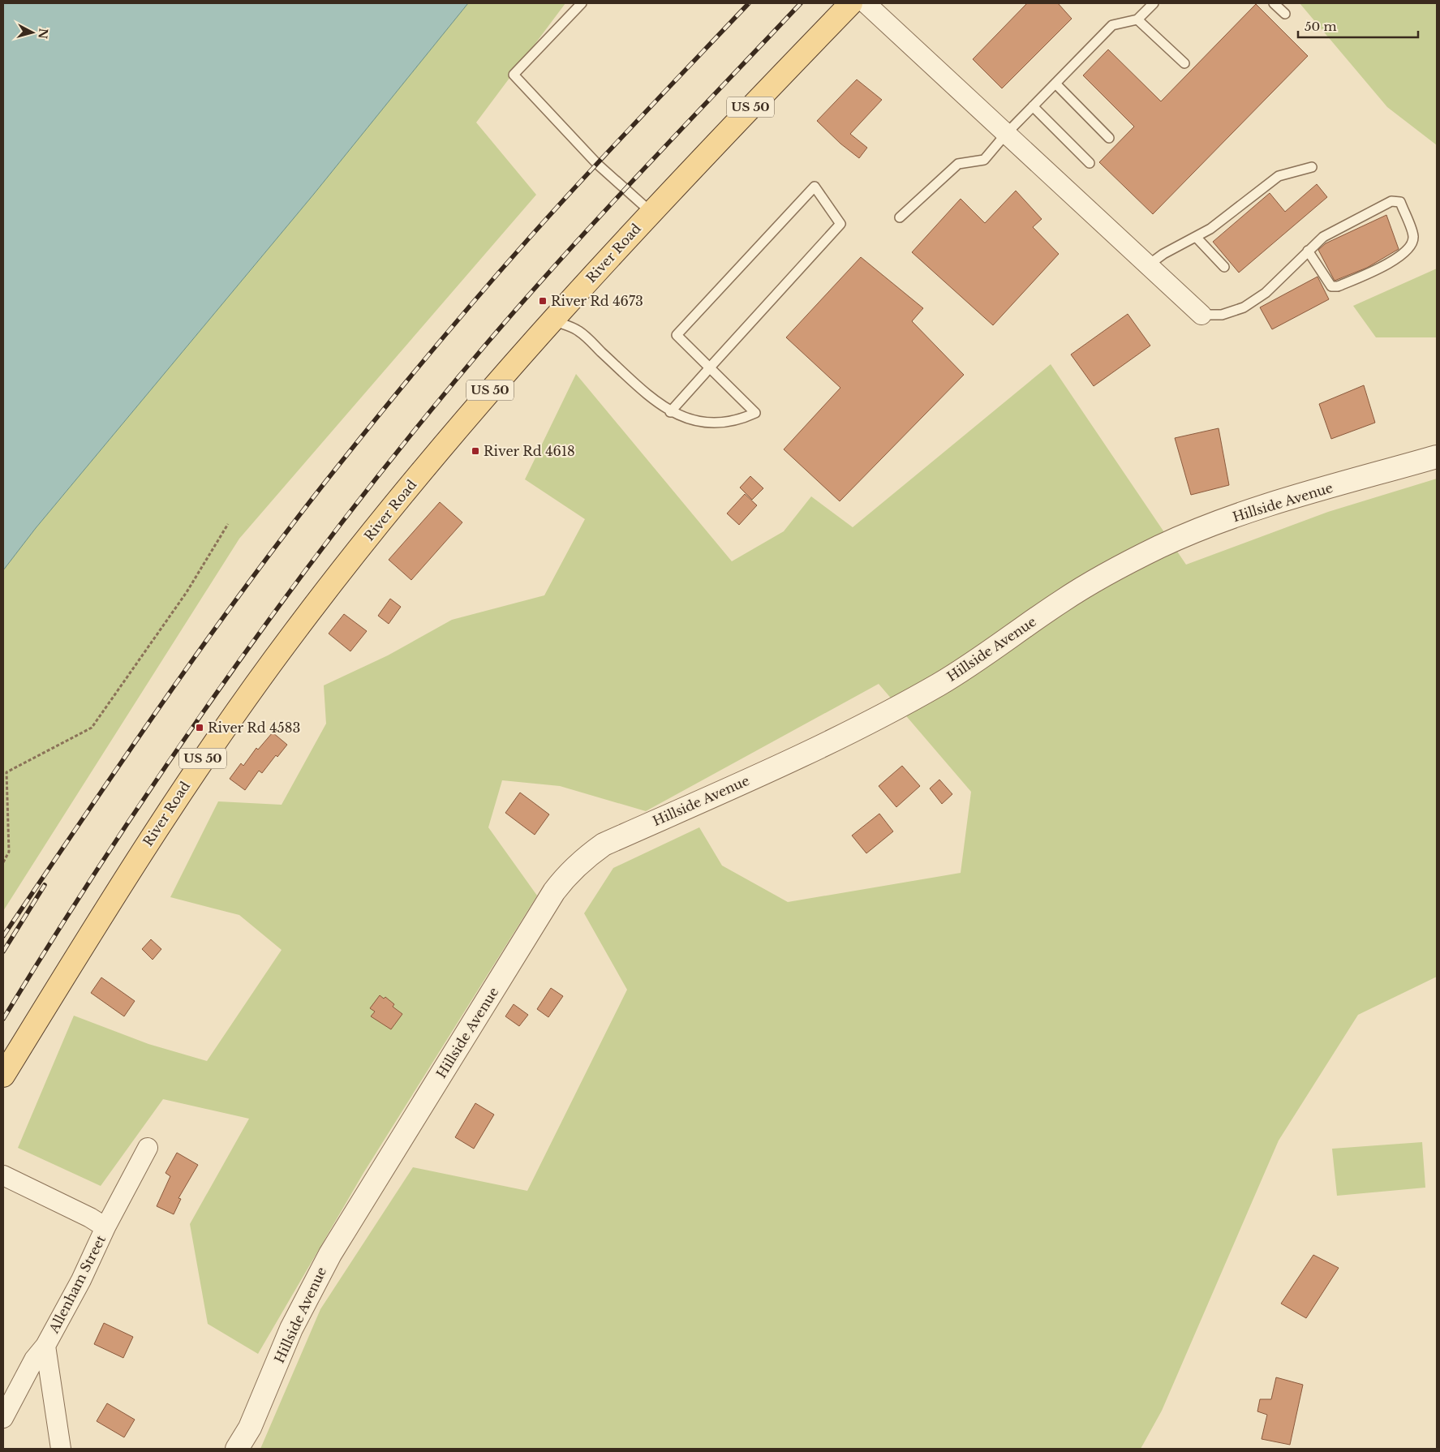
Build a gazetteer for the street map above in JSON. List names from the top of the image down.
{
  "streets": {
    "main road": ["US 50", "River Road"],
    "street": ["Hillside Avenue", "Allenham Street"]
  },
  "places": {
    "transit": ["River Rd 4673", "River Rd 4618", "River Rd 4583"]
  },
  "scale_bar": "50 m",
  "north": "right"
}
